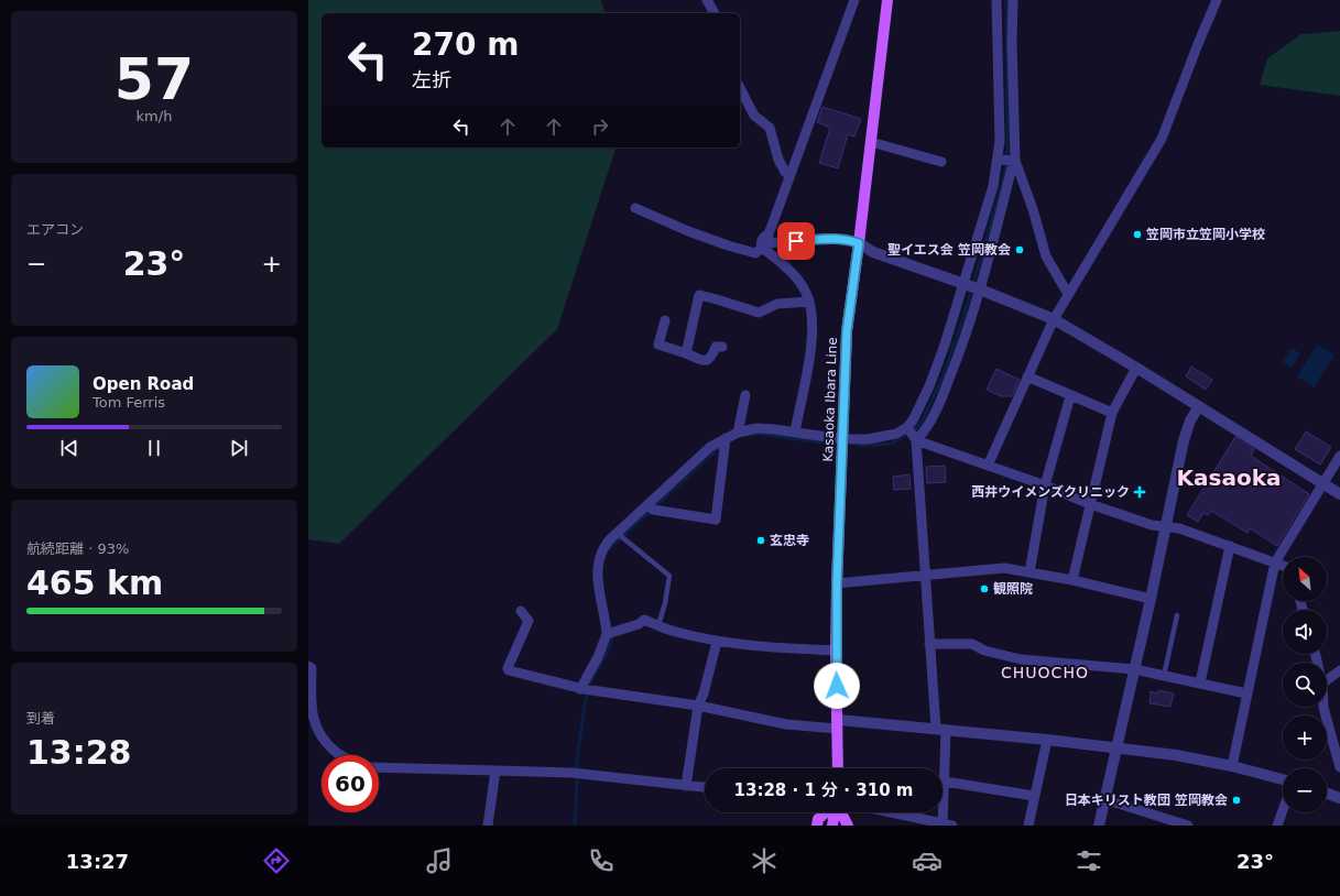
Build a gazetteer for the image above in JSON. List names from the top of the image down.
{
  "streets": {
    "main road": ["Kasaoka Ibara Line"]
  },
  "districts": ["Kasaoka", "CHUOCHO"],
  "places": {
    "other": [
      "笠岡市立笠岡小学校",
      "聖イエス会 笠岡教会",
      "玄忠寺",
      "観照院",
      "日本キリスト教団 笠岡教会"
    ],
    "health": ["西井ウイメンズクリニック"]
  },
  "north": "top left",
  "page": {
    "tile": [
      ["57", "km/h"],
      "エアコン",
      ["航続距離 · 93%", "465 km"],
      ["到着", "13:28"]
    ],
    "turn": ["270 m", "左折"],
    "heat": ["−", "23°", "+"],
    "song": ["Open Road", "Tom Ferris"],
    "map_buttons": ["+", "−"],
    "limit": "60",
    "trip": "13:28 · 1 分 · 310 m",
    "tabs": ["13:27", "23°"]
  }
}
